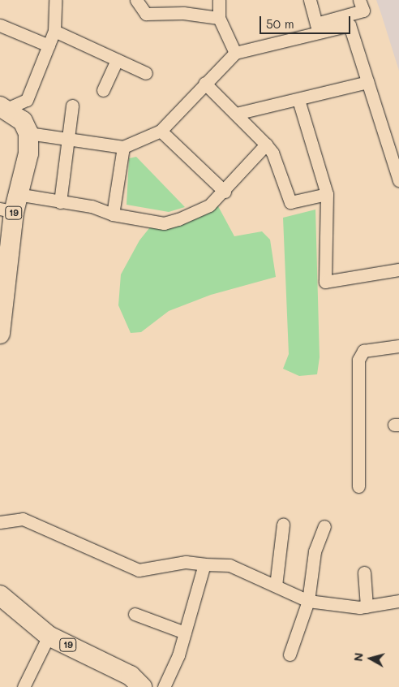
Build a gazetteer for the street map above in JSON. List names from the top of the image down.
{
  "streets": {
    "main road": ["19"]
  },
  "scale_bar": "50 m",
  "north": "left"
}
